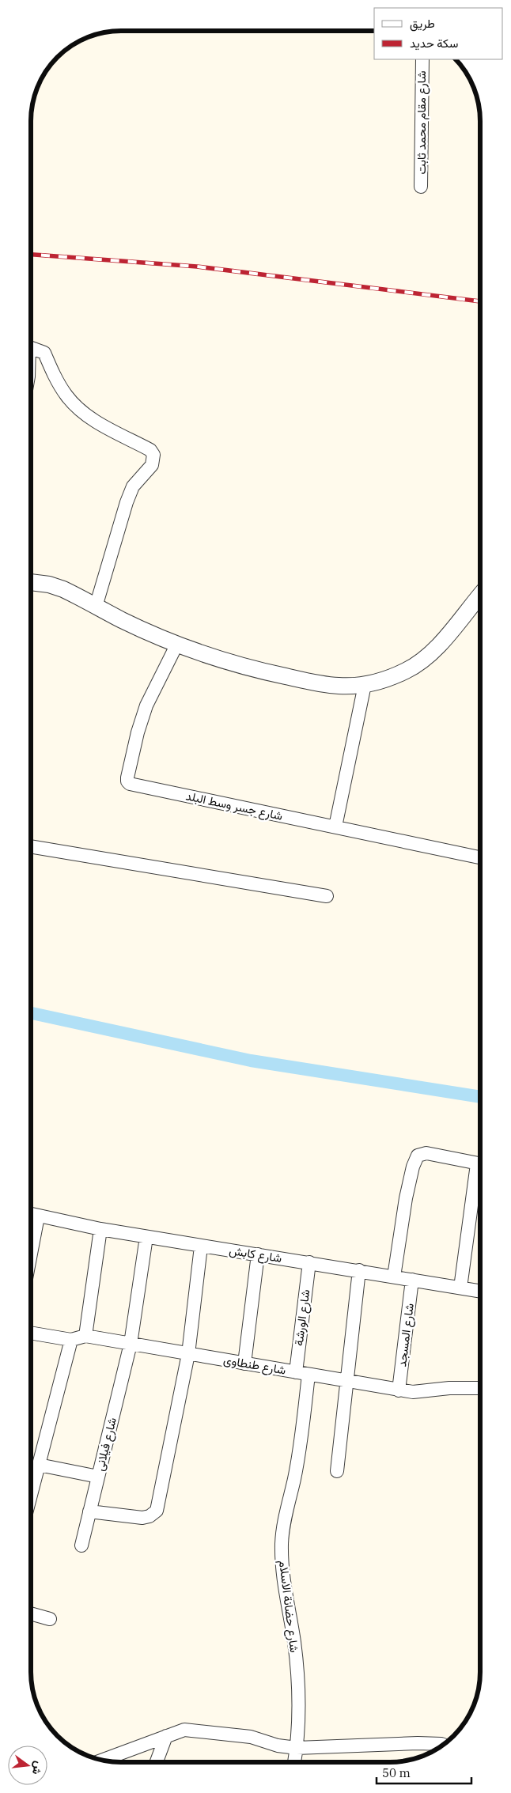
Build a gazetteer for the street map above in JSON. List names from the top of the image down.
{
  "streets": {
    "street": [
      "شارع مقام محمد ثابت",
      "شارع جسر وسط البلد",
      "شارع كابش",
      "شارع الورشة",
      "شارع المسجد",
      "شارع طنطاوى",
      "شارع فيلانى",
      "شارع حضانة الاسلام"
    ]
  },
  "crossings": [
    ["شارع كابش", "شارع الورشة"],
    ["شارع كابش", "شارع المسجد"],
    ["شارع كابش", "شارع فيلانى"],
    ["شارع الورشة", "شارع طنطاوى"],
    ["شارع الورشة", "شارع حضانة الاسلام"],
    ["شارع المسجد", "شارع طنطاوى"],
    ["شارع طنطاوى", "شارع فيلانى"],
    ["شارع طنطاوى", "شارع حضانة الاسلام"]
  ],
  "legend": ["طريق", "سكة حديد"],
  "scale_bar": "50 m",
  "north": "right"
}
